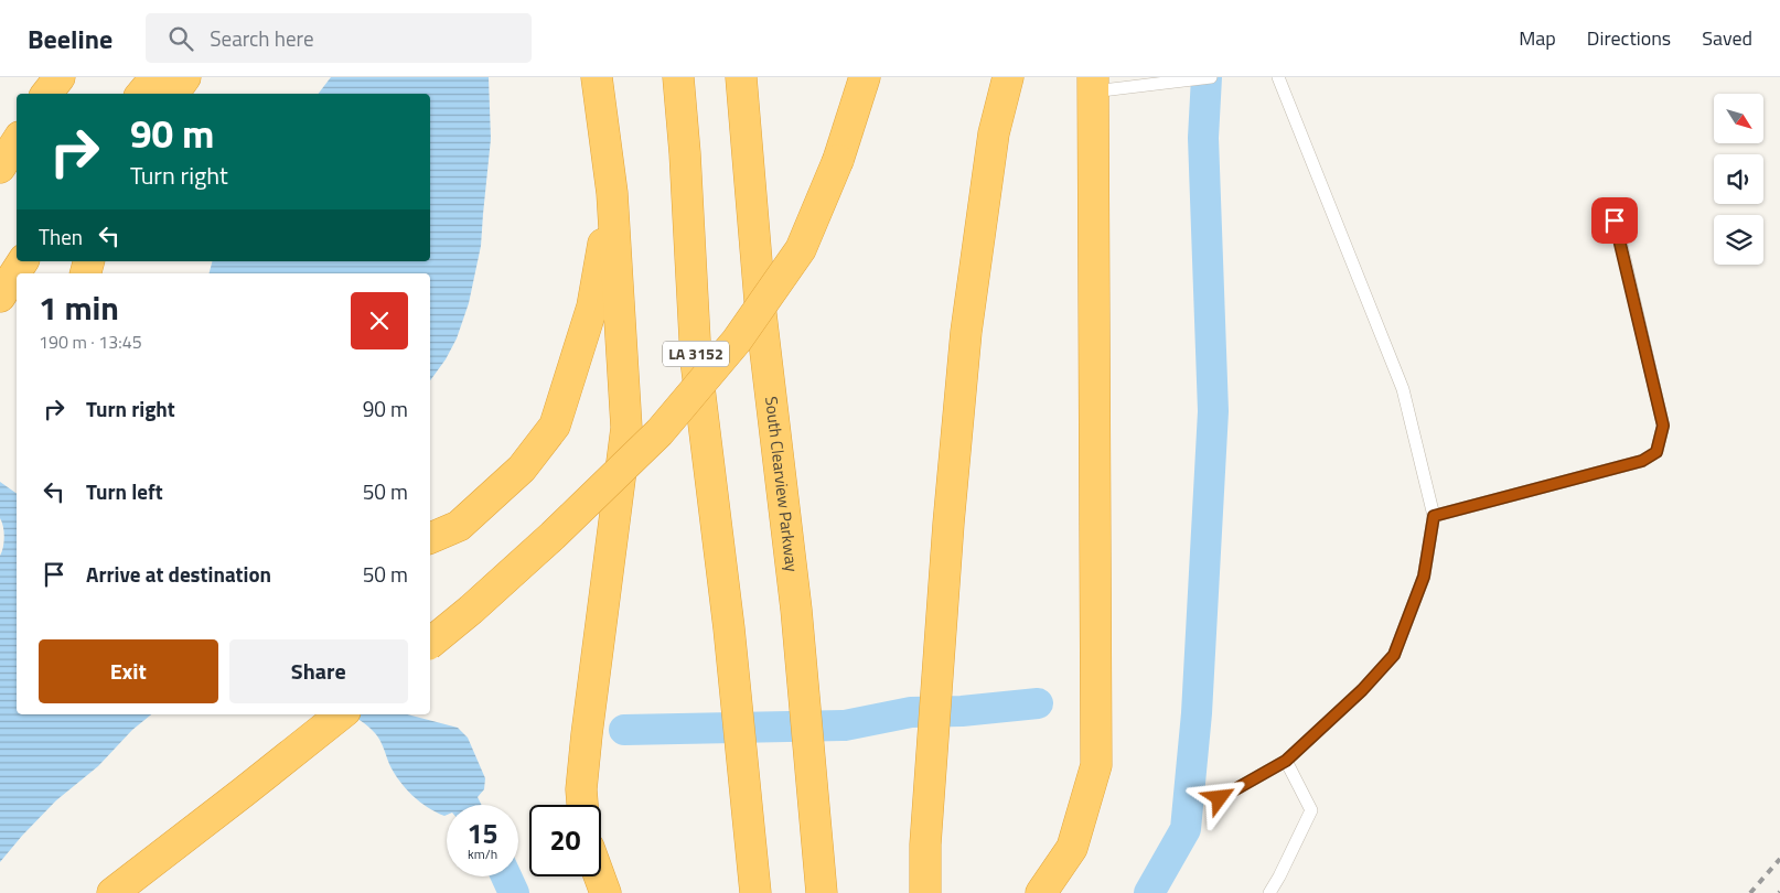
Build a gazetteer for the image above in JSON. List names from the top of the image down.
{
  "streets": {
    "highway": ["LA 3152", "South Clearview Parkway"]
  },
  "north": "bottom right",
  "page": {
    "header": "Beeline",
    "search": "Search here",
    "nav": ["Map", "Directions", "Saved"],
    "turn": ["90 m", "Turn right"],
    "then": "Then",
    "heading": ["1 min", "190 m · 13:45"],
    "list": [
      {
        "name": "Turn right",
        "value": "90 m"
      },
      {
        "name": "Turn left",
        "value": "50 m"
      },
      {
        "name": "Arrive at destination",
        "value": "50 m"
      }
    ],
    "buttons": ["Exit", "Share"],
    "speed": "15 km/h",
    "limit": "20"
  }
}
